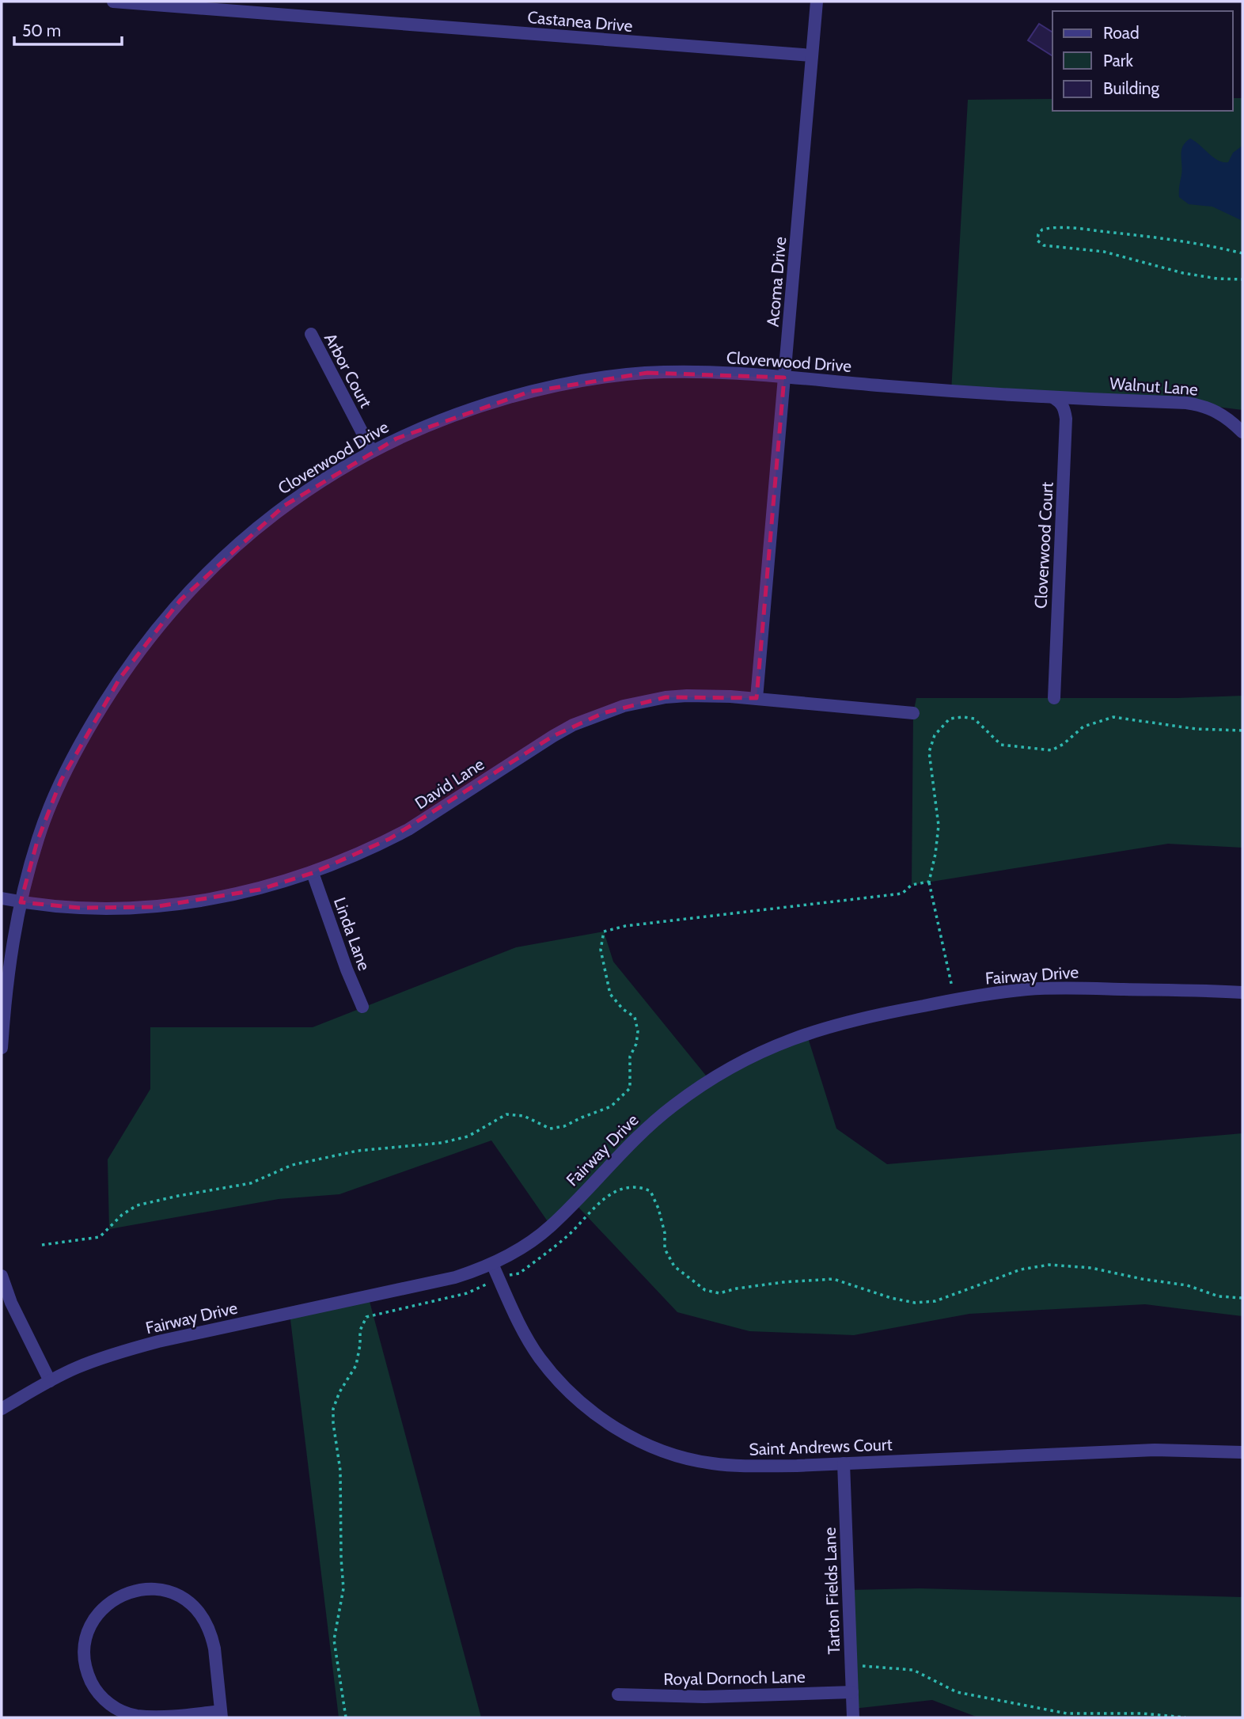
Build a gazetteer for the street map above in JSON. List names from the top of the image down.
{
  "streets": {
    "street": [
      "Castanea Drive",
      "Acoma Drive",
      "Cloverwood Drive",
      "Arbor Court",
      "Walnut Lane",
      "Cloverwood Court",
      "David Lane",
      "Linda Lane",
      "Fairway Drive",
      "Saint Andrews Court",
      "Tarton Fields Lane",
      "Royal Dornoch Lane"
    ]
  },
  "crossings": [
    ["Castanea Drive", "Acoma Drive"],
    ["Acoma Drive", "Cloverwood Drive"],
    ["Acoma Drive", "David Lane"],
    ["Cloverwood Drive", "Arbor Court"],
    ["Cloverwood Drive", "Walnut Lane"],
    ["Cloverwood Drive", "Cloverwood Court"],
    ["Cloverwood Drive", "David Lane"],
    ["Walnut Lane", "Cloverwood Court"],
    ["David Lane", "Linda Lane"],
    ["Fairway Drive", "Saint Andrews Court"],
    ["Saint Andrews Court", "Tarton Fields Lane"],
    ["Tarton Fields Lane", "Royal Dornoch Lane"]
  ],
  "legend": ["Road", "Park", "Building"],
  "scale_bar": "50 m"
}
